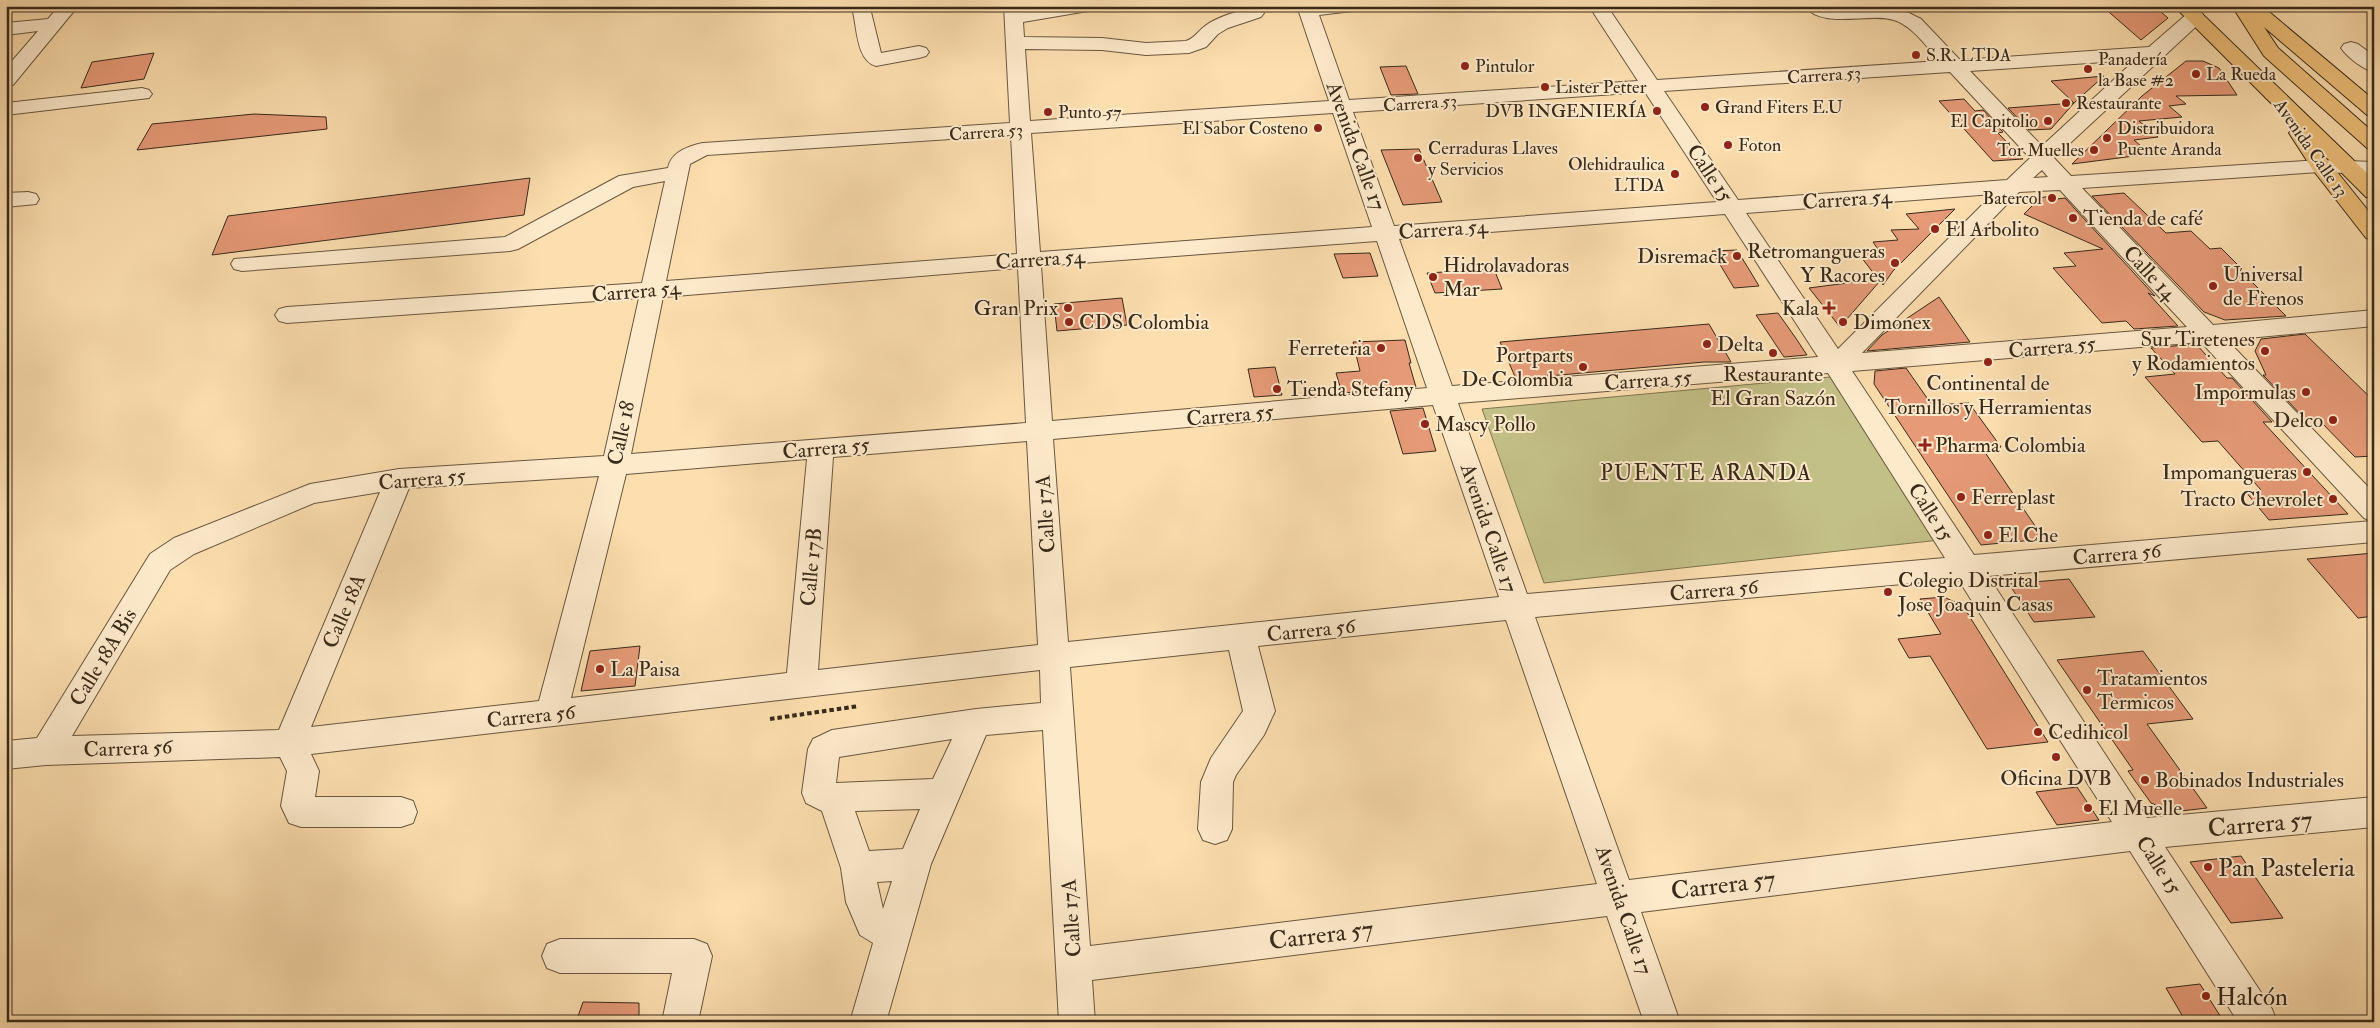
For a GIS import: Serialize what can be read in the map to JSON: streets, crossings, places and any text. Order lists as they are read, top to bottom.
{
  "streets": {
    "main road": ["Avenida Calle 13"],
    "street": [
      "Carrera 53",
      "Avenida Calle 17",
      "Calle 15",
      "Carrera 54",
      "Calle 14",
      "Carrera 55",
      "Calle 18",
      "Calle 17A",
      "Carrera 56",
      "Calle 17B",
      "Calle 18A",
      "Calle 18A Bis",
      "Carrera 57"
    ]
  },
  "crossings": [
    ["Carrera 53", "Avenida Calle 17"],
    ["Carrera 53", "Calle 15"],
    ["Carrera 53", "Calle 14"],
    ["Carrera 53", "Calle 18"],
    ["Carrera 53", "Calle 17A"],
    ["Avenida Calle 17", "Carrera 54"],
    ["Avenida Calle 17", "Carrera 55"],
    ["Avenida Calle 17", "Carrera 56"],
    ["Avenida Calle 17", "Carrera 57"],
    ["Avenida Calle 13", "Carrera 54"],
    ["Calle 15", "Carrera 54"],
    ["Calle 15", "Carrera 55"],
    ["Calle 15", "Carrera 56"],
    ["Calle 15", "Carrera 57"],
    ["Carrera 54", "Calle 14"],
    ["Carrera 54", "Calle 18"],
    ["Carrera 54", "Calle 17A"],
    ["Calle 14", "Carrera 55"],
    ["Carrera 55", "Calle 18"],
    ["Carrera 55", "Calle 17A"],
    ["Carrera 55", "Calle 17B"],
    ["Carrera 55", "Calle 18A"],
    ["Carrera 55", "Calle 18A Bis"],
    ["Calle 18", "Carrera 56"],
    ["Calle 17A", "Carrera 56"],
    ["Calle 17A", "Carrera 57"],
    ["Carrera 56", "Calle 17B"],
    ["Carrera 56", "Calle 18A"],
    ["Carrera 56", "Calle 18A Bis"]
  ],
  "districts": ["PUENTE ARANDA"],
  "places": {
    "other": [
      "S.R. LTDA",
      "Pintulor",
      "Panadería la Base #2",
      "La Rueda",
      "Lister Petter",
      "Restaurante",
      "Grand Fiters E.U",
      "DVB INGENIERÍA",
      "Punto 57",
      "El Capitolio",
      "El Sabor Costeno",
      "Distribuidora Puente Aranda",
      "Foton",
      "Tor Muelles",
      "Cerraduras Llaves y Servicios",
      "Olehidraulica LTDA",
      "Batercol",
      "Tienda de café",
      "El Arbolito",
      "Disremack",
      "Retromangueras Y Racores",
      "Hidrolavadoras Mar",
      "Universal de Frenos",
      "Gran Prix",
      "CDS Colombia",
      "Dimonex",
      "Delta",
      "Ferreteria",
      "Sur Tiretenes y Rodamientos",
      "Restaurante El Gran Sazón",
      "Continental de Tornillos y Herramientas",
      "Portparts De Colombia",
      "Tienda Stefany",
      "Impormulas",
      "Delco",
      "Mascy Pollo",
      "Impomangueras",
      "Ferreplast",
      "Tracto Chevrolet",
      "El Che",
      "Colegio Distrital Jose Joaquin Casas",
      "La Paisa",
      "Tratamientos Termicos",
      "Cedihicol",
      "Oficina DVB",
      "Bobinados Industriales",
      "El Muelle",
      "Pan Pasteleria",
      "Halcón"
    ],
    "health": ["Kala", "Pharma Colombia"]
  }
}
